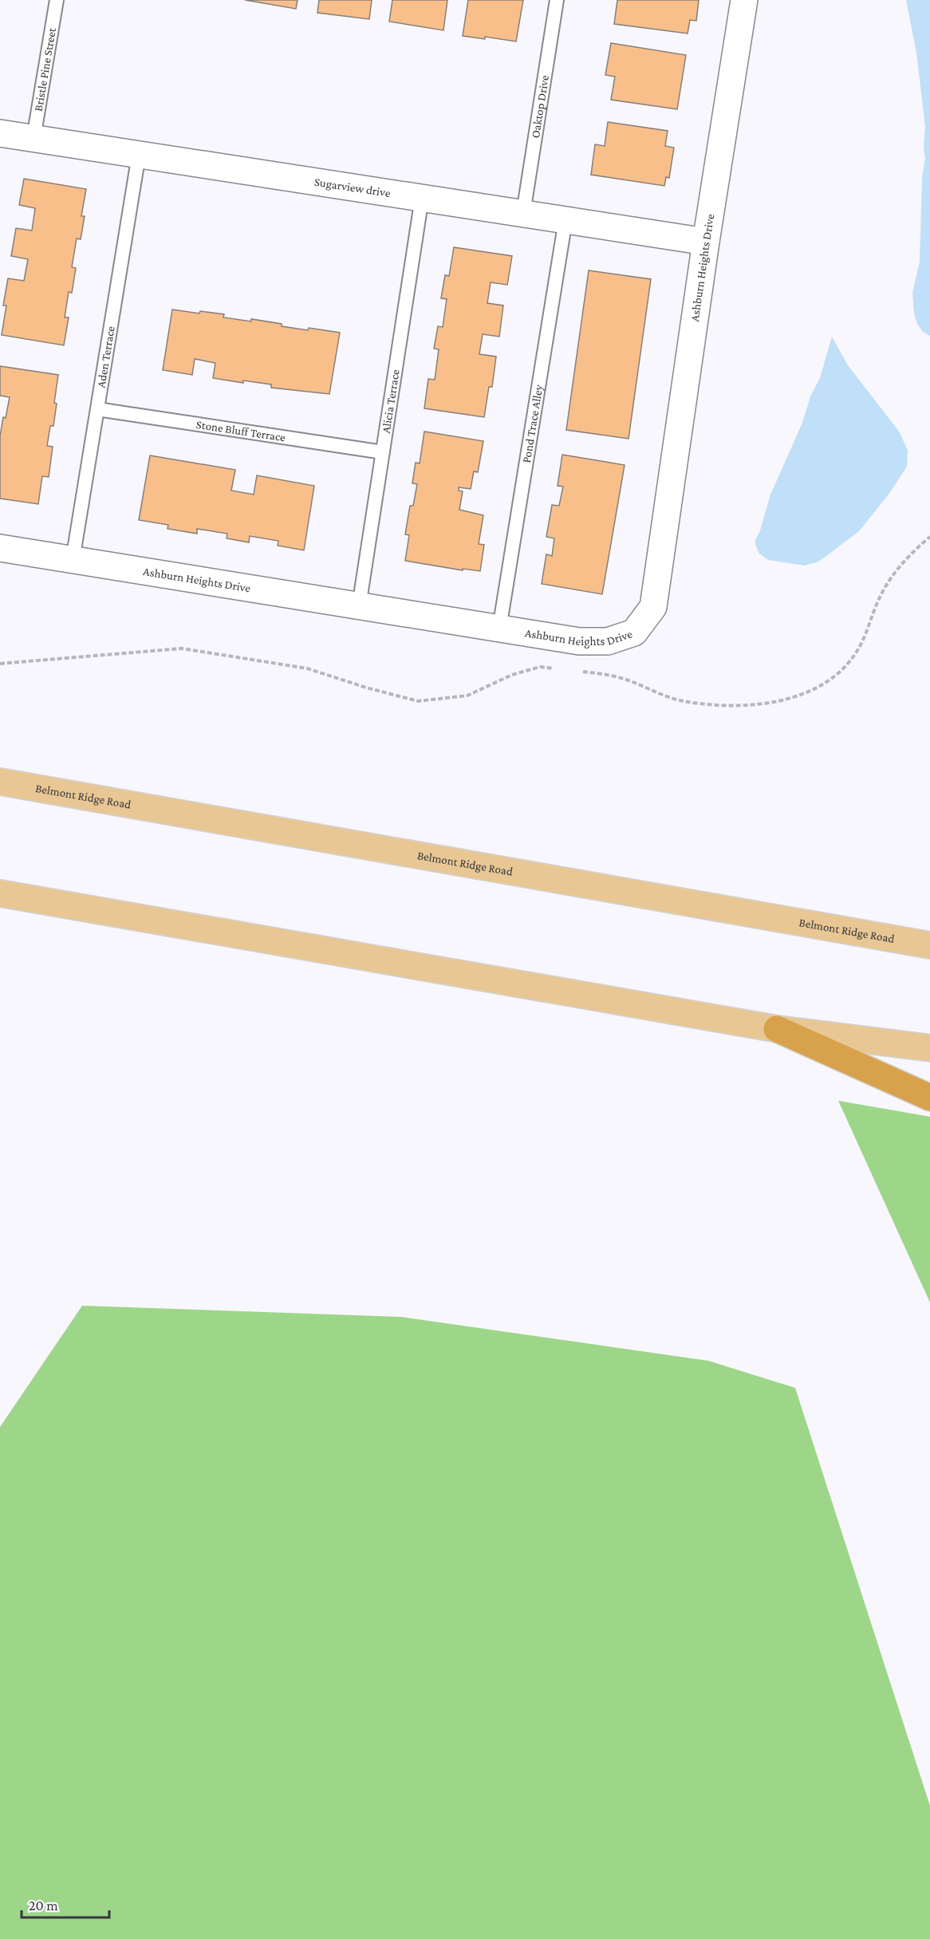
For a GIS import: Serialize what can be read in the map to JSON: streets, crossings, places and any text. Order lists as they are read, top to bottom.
{
  "streets": {
    "main road": ["Belmont Ridge Road"],
    "street": ["Sugarview drive", "Ashburn Heights Drive"],
    "lane": [
      "Bristle Pine Street",
      "Oaktop Drive",
      "Aden Terrace",
      "Alicia Terrace",
      "Pond Trace Alley",
      "Stone Bluff Terrace"
    ]
  },
  "crossings": [
    ["Bristle Pine Street", "Sugarview drive"],
    ["Oaktop Drive", "Sugarview drive"],
    ["Sugarview drive", "Ashburn Heights Drive"],
    ["Sugarview drive", "Aden Terrace"],
    ["Sugarview drive", "Alicia Terrace"],
    ["Sugarview drive", "Pond Trace Alley"],
    ["Ashburn Heights Drive", "Aden Terrace"],
    ["Ashburn Heights Drive", "Alicia Terrace"],
    ["Ashburn Heights Drive", "Pond Trace Alley"],
    ["Aden Terrace", "Stone Bluff Terrace"],
    ["Alicia Terrace", "Stone Bluff Terrace"]
  ],
  "scale_bar": "20 m"
}
